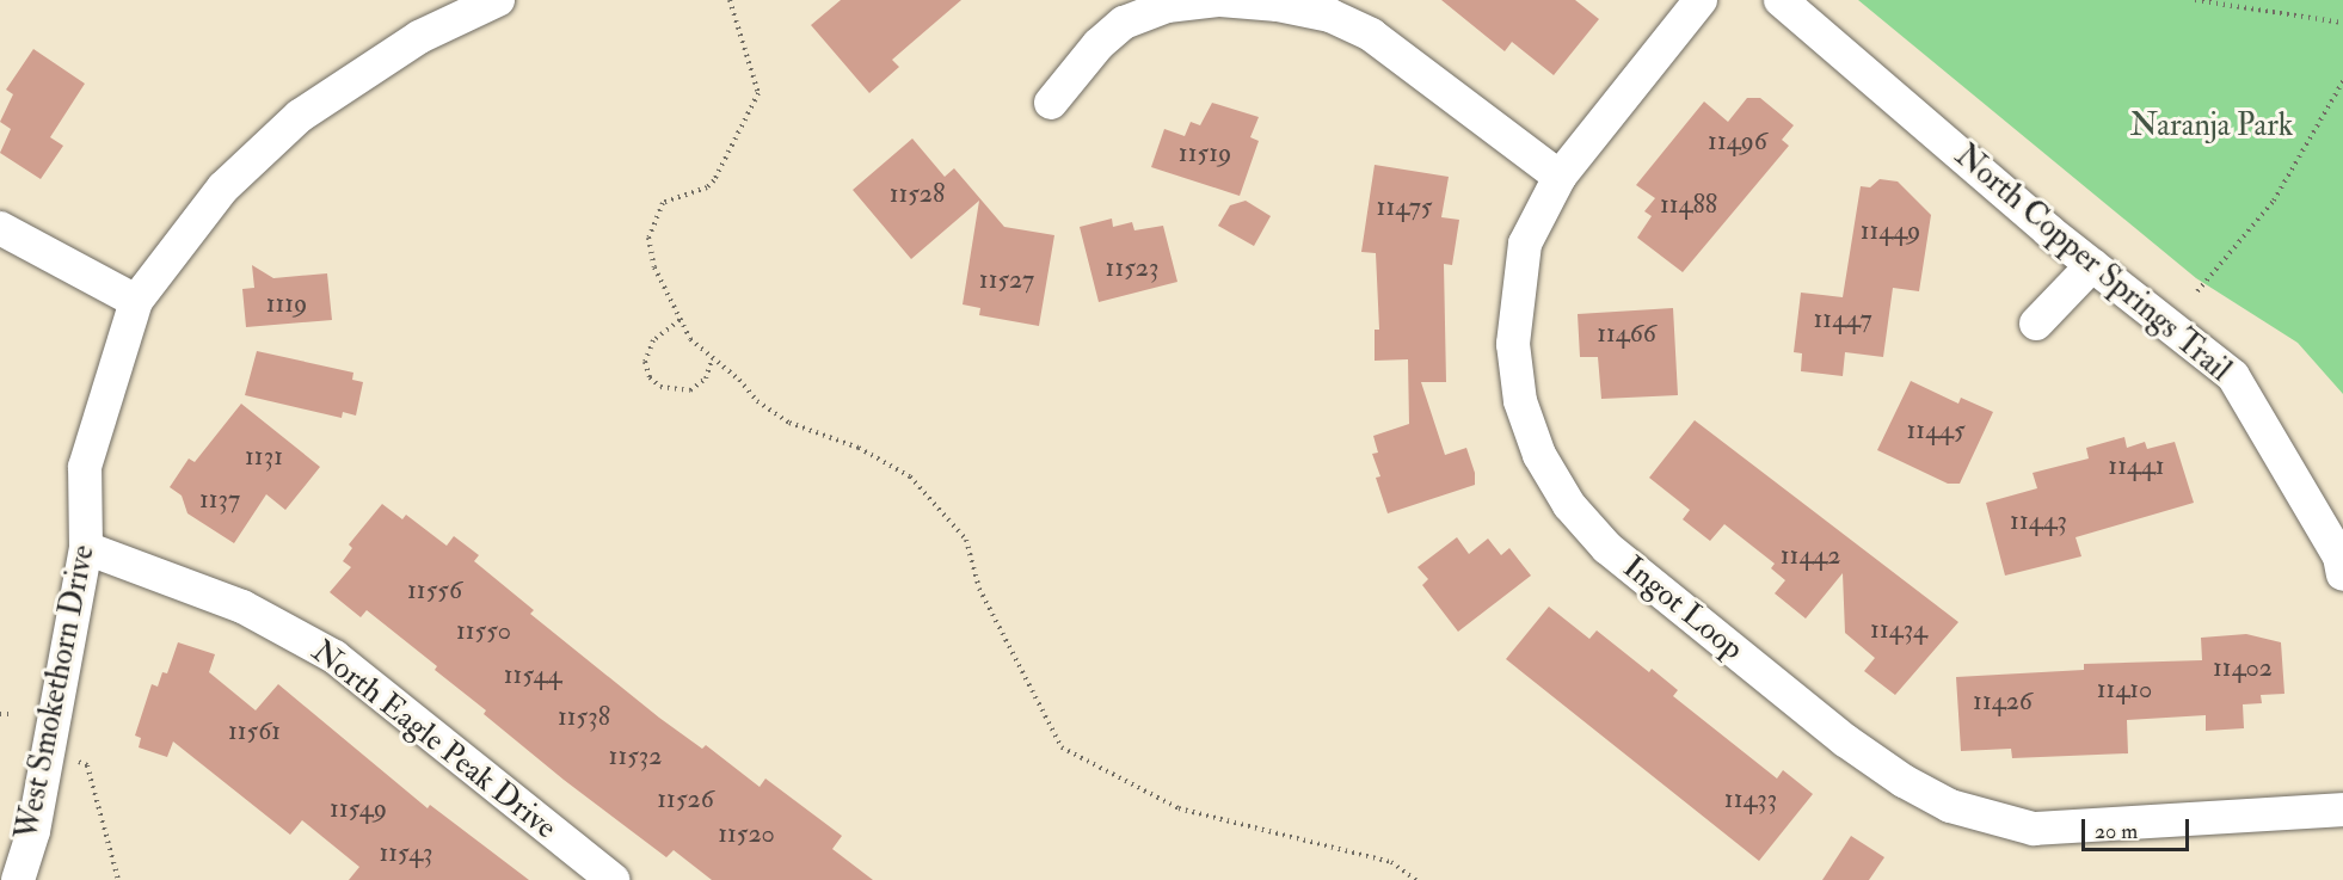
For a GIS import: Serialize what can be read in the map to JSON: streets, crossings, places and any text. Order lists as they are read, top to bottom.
{
  "streets": {
    "street": [
      "North Copper Springs Trail",
      "Ingot Loop",
      "West Smokethorn Drive",
      "North Eagle Peak Drive"
    ]
  },
  "crossings": [
    ["West Smokethorn Drive", "North Eagle Peak Drive"]
  ],
  "parks": ["Naranja Park"],
  "house_numbers": [
    "11496",
    "11519",
    "11528",
    "11488",
    "11475",
    "11449",
    "11523",
    "11527",
    "1119",
    "11447",
    "11466",
    "11445",
    "1131",
    "11441",
    "1137",
    "11443",
    "11442",
    "11556",
    "11434",
    "11550",
    "11402",
    "11544",
    "11410",
    "11426",
    "11538",
    "11561",
    "11532",
    "11526",
    "11433",
    "11549",
    "11520",
    "11543"
  ],
  "scale_bar": "20 m"
}
